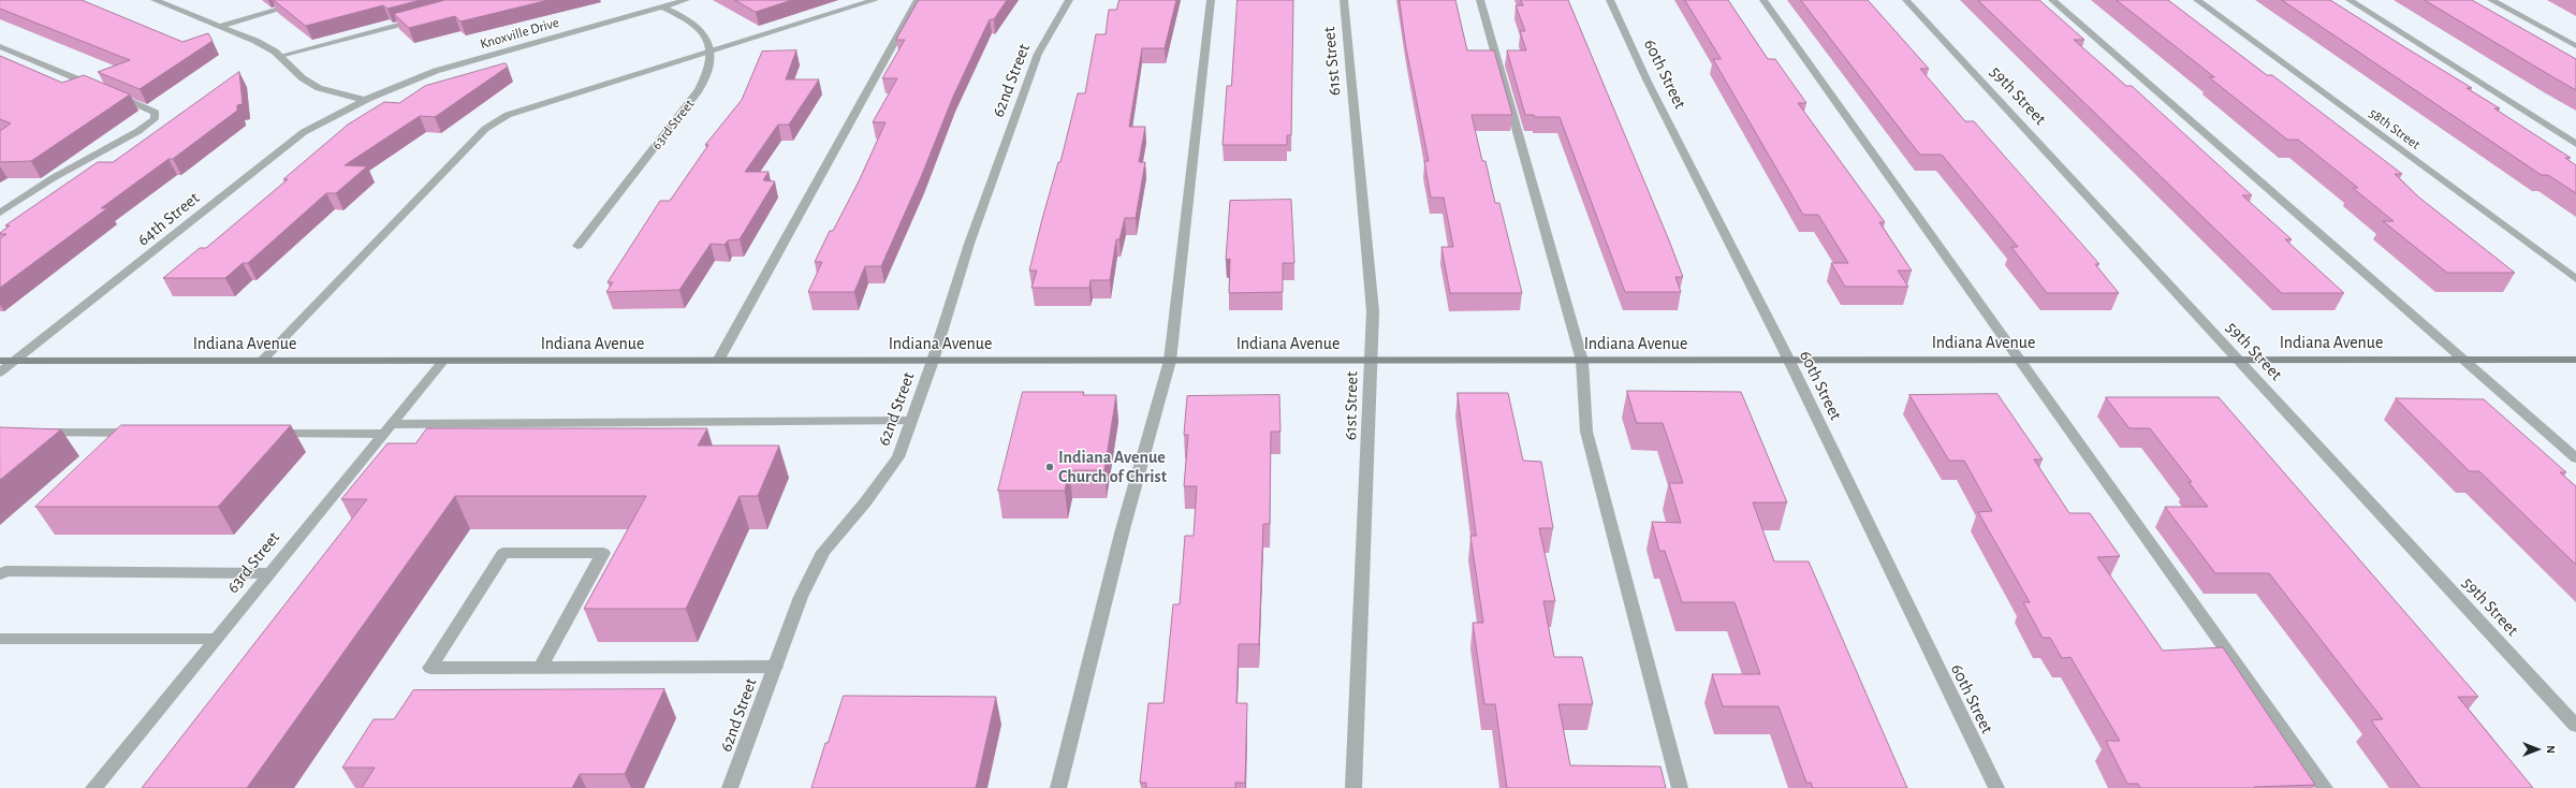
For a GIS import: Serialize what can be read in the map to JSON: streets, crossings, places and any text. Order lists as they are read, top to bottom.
{
  "streets": {
    "main road": ["Indiana Avenue"],
    "street": [
      "Knoxville Drive",
      "61st Street",
      "60th Street",
      "62nd Street",
      "59th Street",
      "63rd Street",
      "58th Street",
      "64th Street"
    ]
  },
  "crossings": [
    ["Knoxville Drive", "63rd Street"],
    ["Knoxville Drive", "64th Street"],
    ["61st Street", "Indiana Avenue"],
    ["60th Street", "Indiana Avenue"],
    ["62nd Street", "Indiana Avenue"],
    ["59th Street", "Indiana Avenue"],
    ["63rd Street", "Indiana Avenue"],
    ["64th Street", "Indiana Avenue"]
  ],
  "places": ["Indiana Avenue Church of Christ"],
  "north": "right"
}
